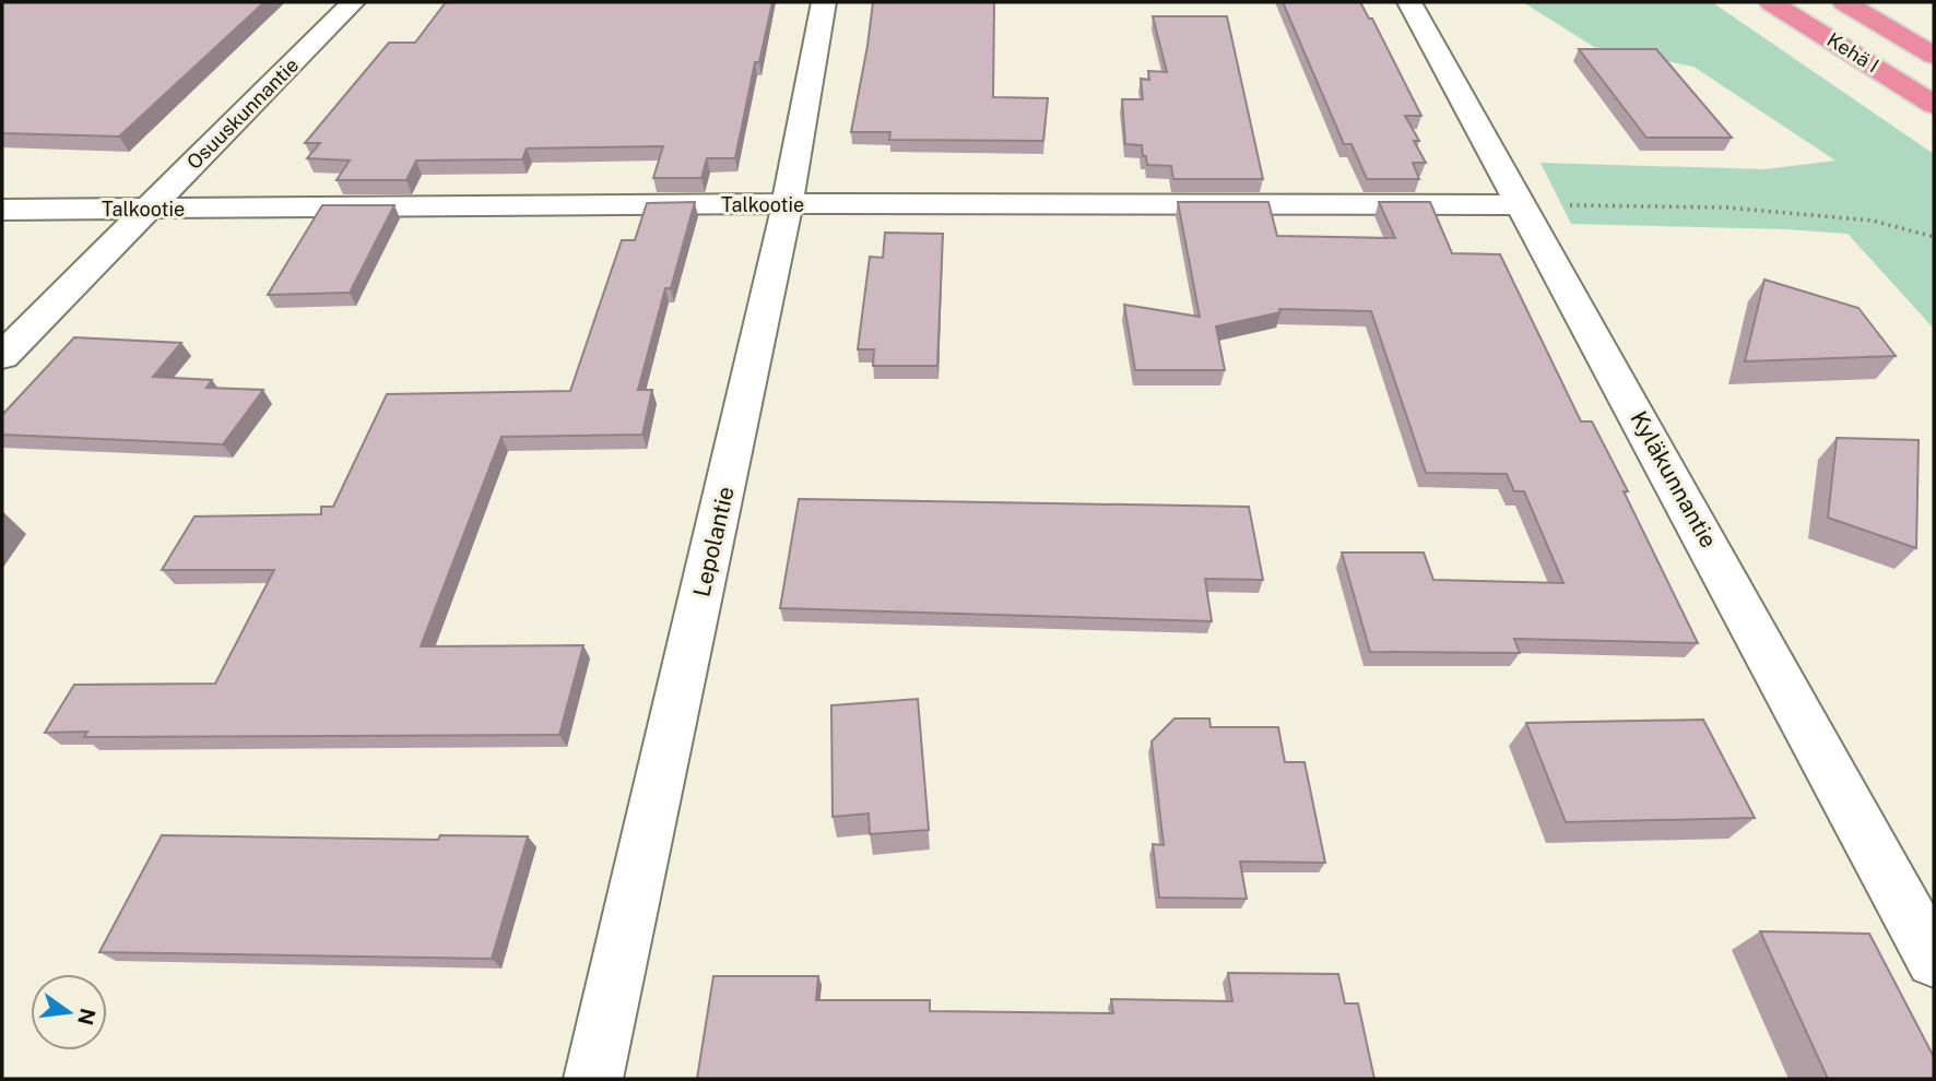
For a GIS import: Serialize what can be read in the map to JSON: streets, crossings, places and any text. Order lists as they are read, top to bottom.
{
  "streets": {
    "highway": ["Kehä I"],
    "street": [
      "Osuuskunnantie",
      "Talkootie",
      "Kyläkunnantie",
      "Lepolantie"
    ]
  },
  "crossings": [
    ["Osuuskunnantie", "Talkootie"],
    ["Talkootie", "Kyläkunnantie"],
    ["Talkootie", "Lepolantie"]
  ],
  "north": "right"
}
